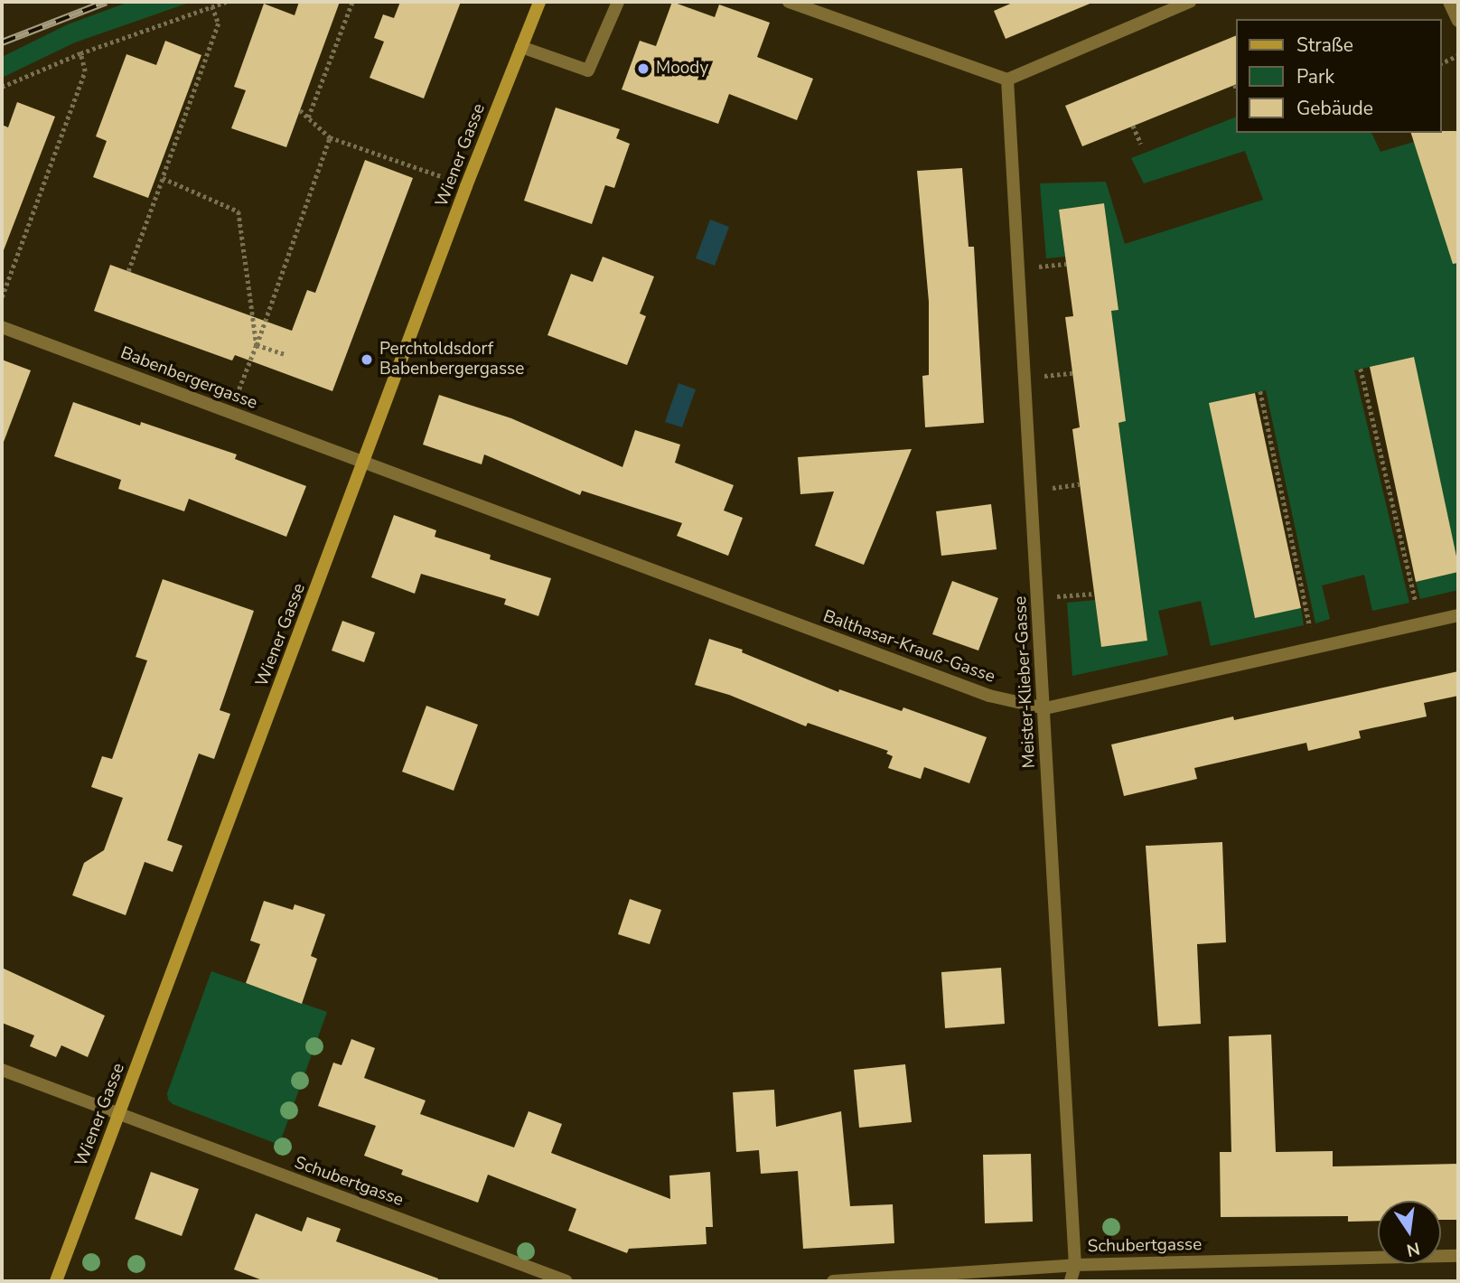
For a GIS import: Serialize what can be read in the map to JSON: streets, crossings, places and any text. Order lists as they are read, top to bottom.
{
  "streets": {
    "main road": ["Wiener Gasse"],
    "street": [
      "Babenbergergasse",
      "Balthasar-Krauß-Gasse",
      "Meister-Klieber-Gasse",
      "Schubertgasse"
    ]
  },
  "crossings": [
    ["Wiener Gasse", "Babenbergergasse"],
    ["Wiener Gasse", "Balthasar-Krauß-Gasse"],
    ["Wiener Gasse", "Schubertgasse"],
    ["Babenbergergasse", "Balthasar-Krauß-Gasse"],
    ["Balthasar-Krauß-Gasse", "Meister-Klieber-Gasse"],
    ["Meister-Klieber-Gasse", "Schubertgasse"]
  ],
  "places": ["Moody", "Perchtoldsdorf Babenbergergasse"],
  "legend": ["Straße", "Park", "Gebäude"],
  "north": "bottom"
}
